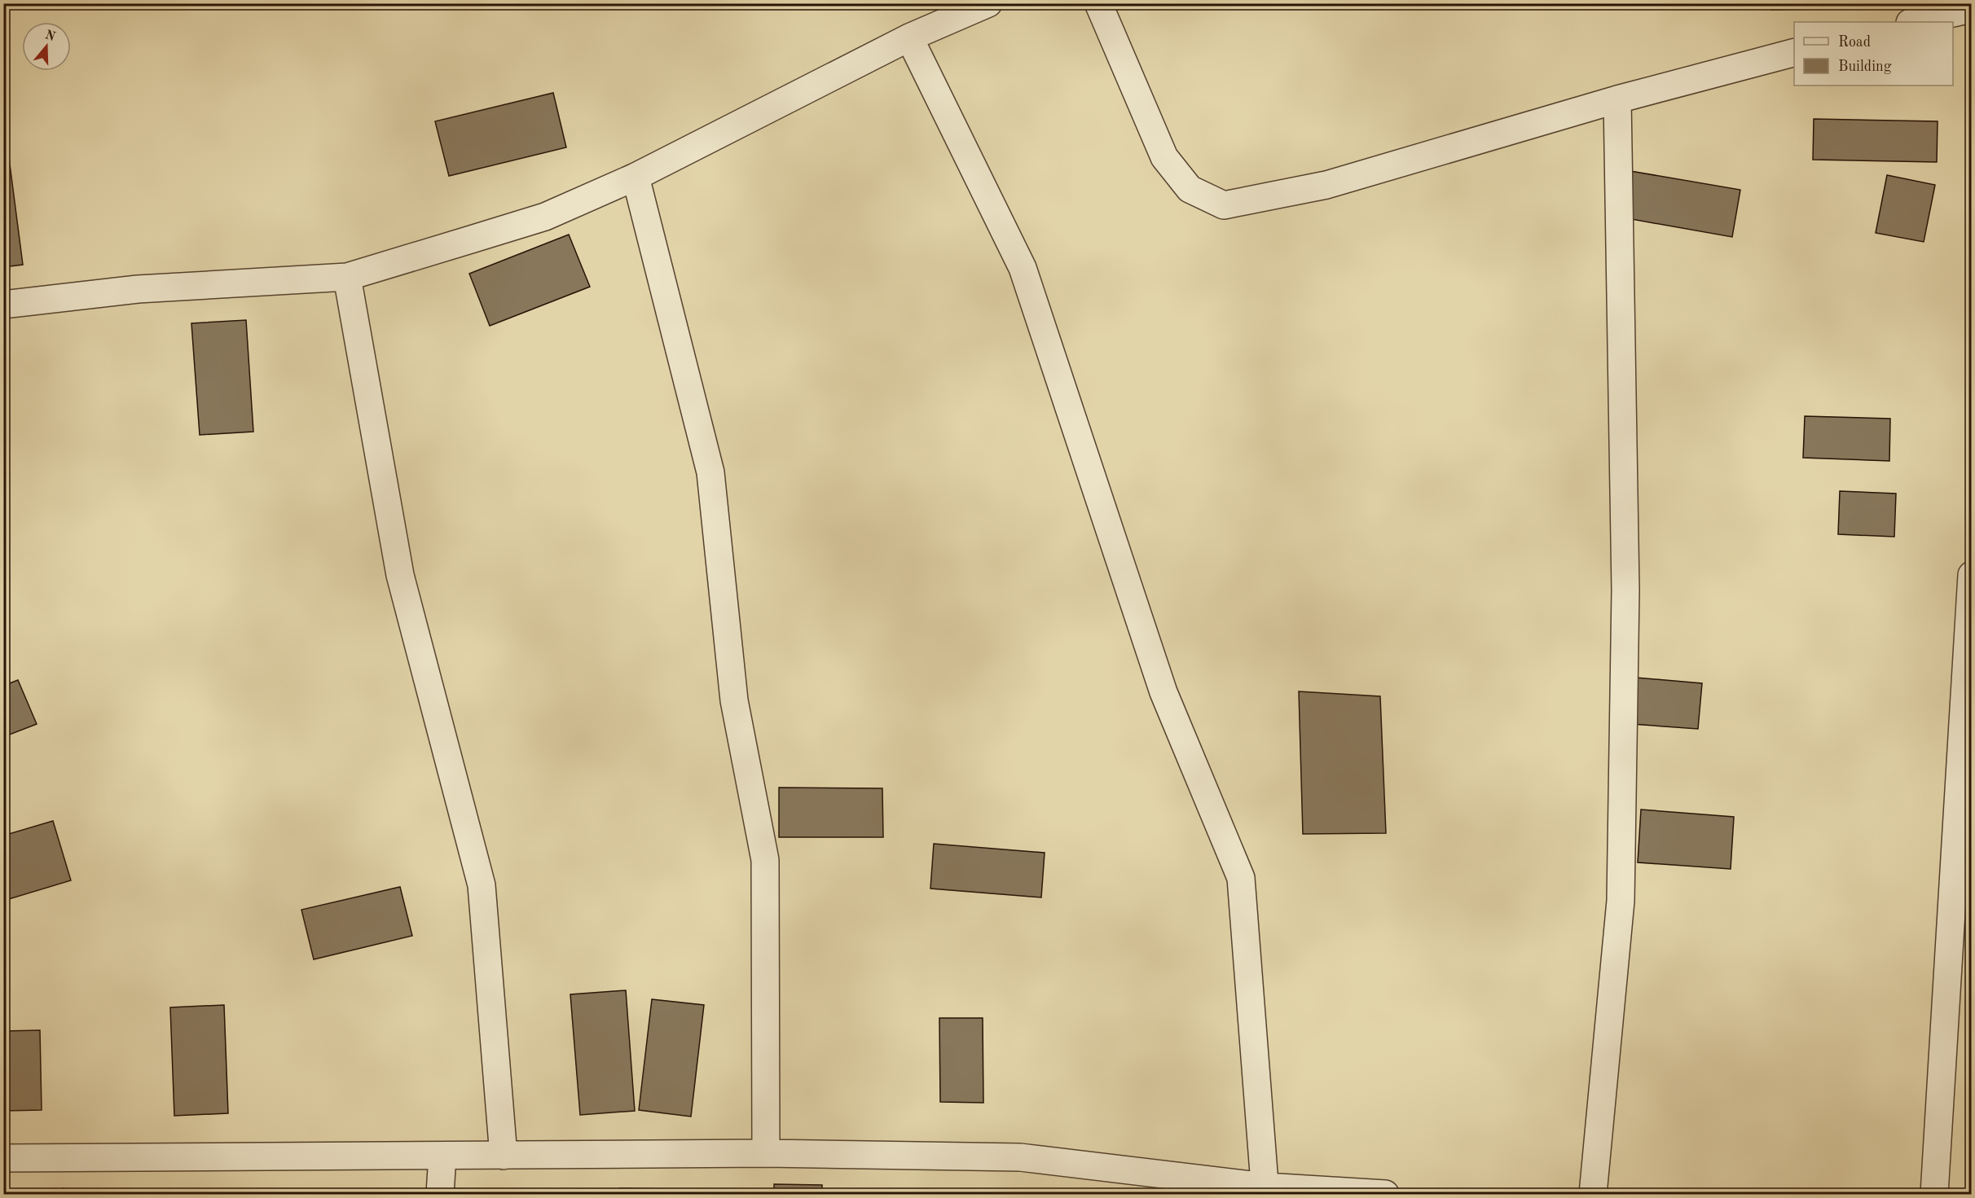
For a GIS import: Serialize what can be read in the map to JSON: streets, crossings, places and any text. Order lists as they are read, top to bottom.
{
  "legend": ["Road", "Building"],
  "north": "top"
}
